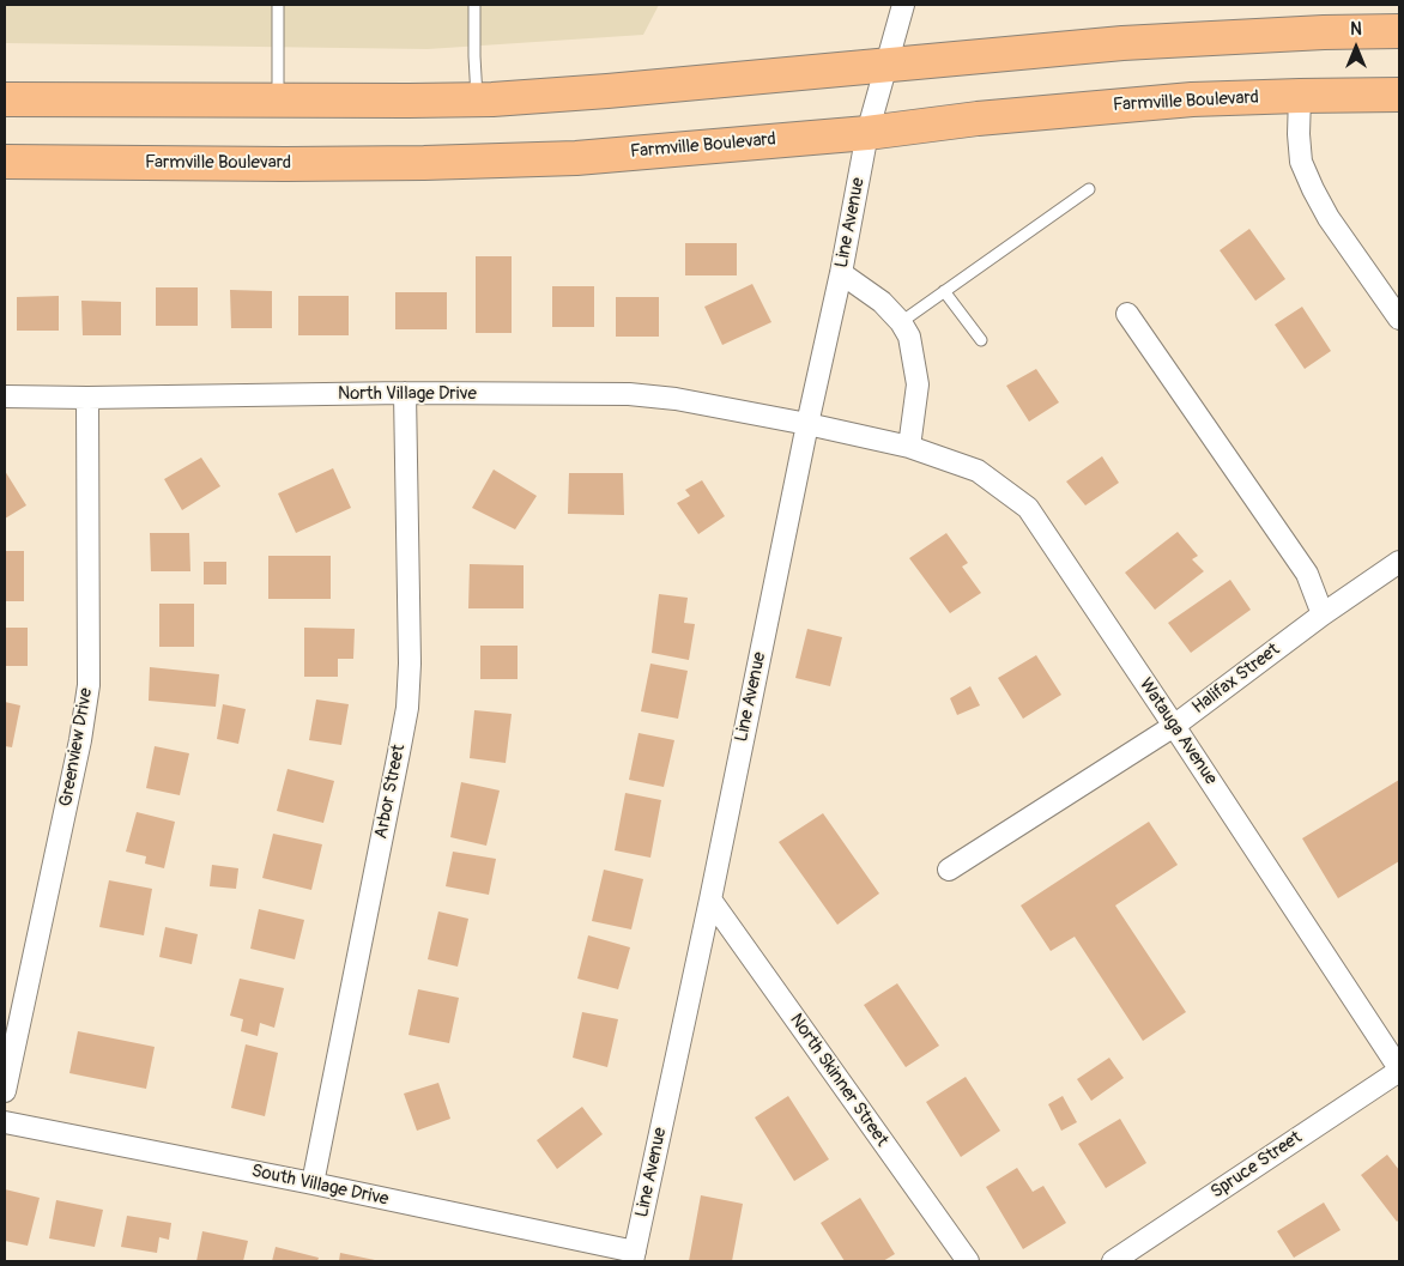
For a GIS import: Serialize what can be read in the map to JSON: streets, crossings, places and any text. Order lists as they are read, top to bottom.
{
  "streets": {
    "main road": ["Farmville Boulevard"],
    "street": [
      "Line Avenue",
      "North Village Drive",
      "Halifax Street",
      "Watauga Avenue",
      "Greenview Drive",
      "Arbor Street",
      "North Skinner Street",
      "Spruce Street",
      "South Village Drive"
    ]
  },
  "crossings": [
    ["Farmville Boulevard", "Line Avenue"],
    ["Line Avenue", "North Village Drive"],
    ["Line Avenue", "Watauga Avenue"],
    ["Line Avenue", "North Skinner Street"],
    ["Line Avenue", "South Village Drive"],
    ["North Village Drive", "Watauga Avenue"],
    ["North Village Drive", "Greenview Drive"],
    ["North Village Drive", "Arbor Street"],
    ["Halifax Street", "Watauga Avenue"],
    ["Watauga Avenue", "Spruce Street"],
    ["Arbor Street", "South Village Drive"]
  ],
  "north": "top"
}
